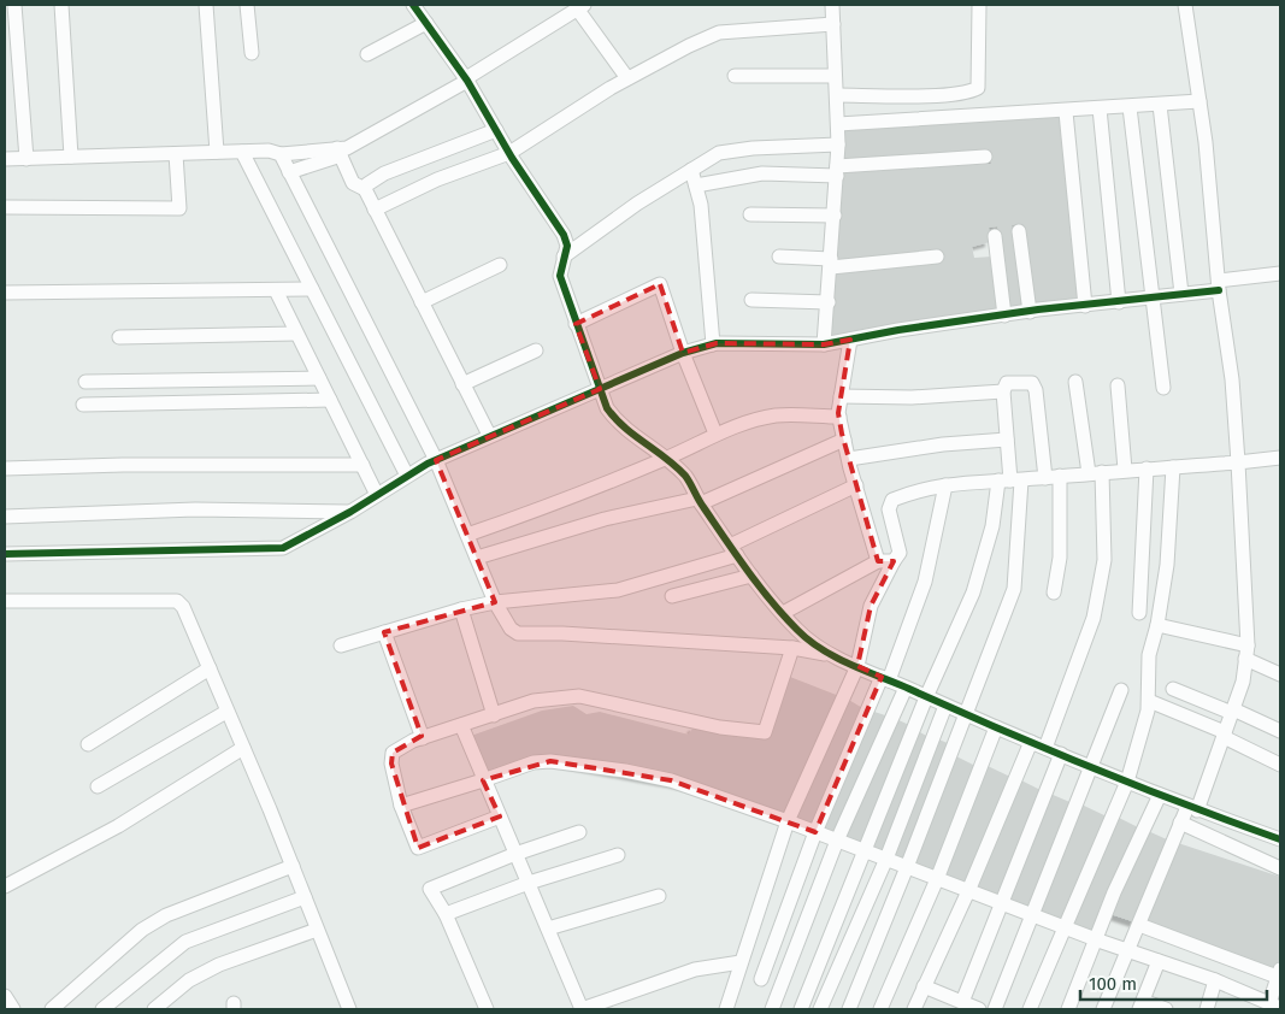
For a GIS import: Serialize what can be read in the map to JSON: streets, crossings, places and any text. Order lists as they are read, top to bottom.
{
  "scale_bar": "100 m"
}
